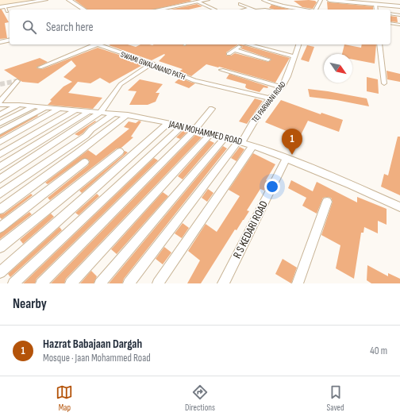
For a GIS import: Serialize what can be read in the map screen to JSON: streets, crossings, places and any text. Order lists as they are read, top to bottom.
{
  "streets": {
    "street": [
      "SWAMI GWALANAND PATH",
      "TEJ PARWANI ROAD",
      "JAAN MOHAMMED ROAD",
      "R S KEDARI ROAD"
    ]
  },
  "crossings": [
    ["SWAMI GWALANAND PATH", "TEJ PARWANI ROAD"],
    ["TEJ PARWANI ROAD", "JAAN MOHAMMED ROAD"],
    ["JAAN MOHAMMED ROAD", "R S KEDARI ROAD"]
  ],
  "north": "bottom right",
  "page": {
    "search": "Search here",
    "pins": "1",
    "heading": "Nearby",
    "list": [
      {
        "mark": "1",
        "name": "Hazrat Babajaan Dargah",
        "note": "Mosque · Jaan Mohammed Road",
        "value": "40 m"
      }
    ],
    "nav": ["Map", "Directions", "Saved"]
  }
}
